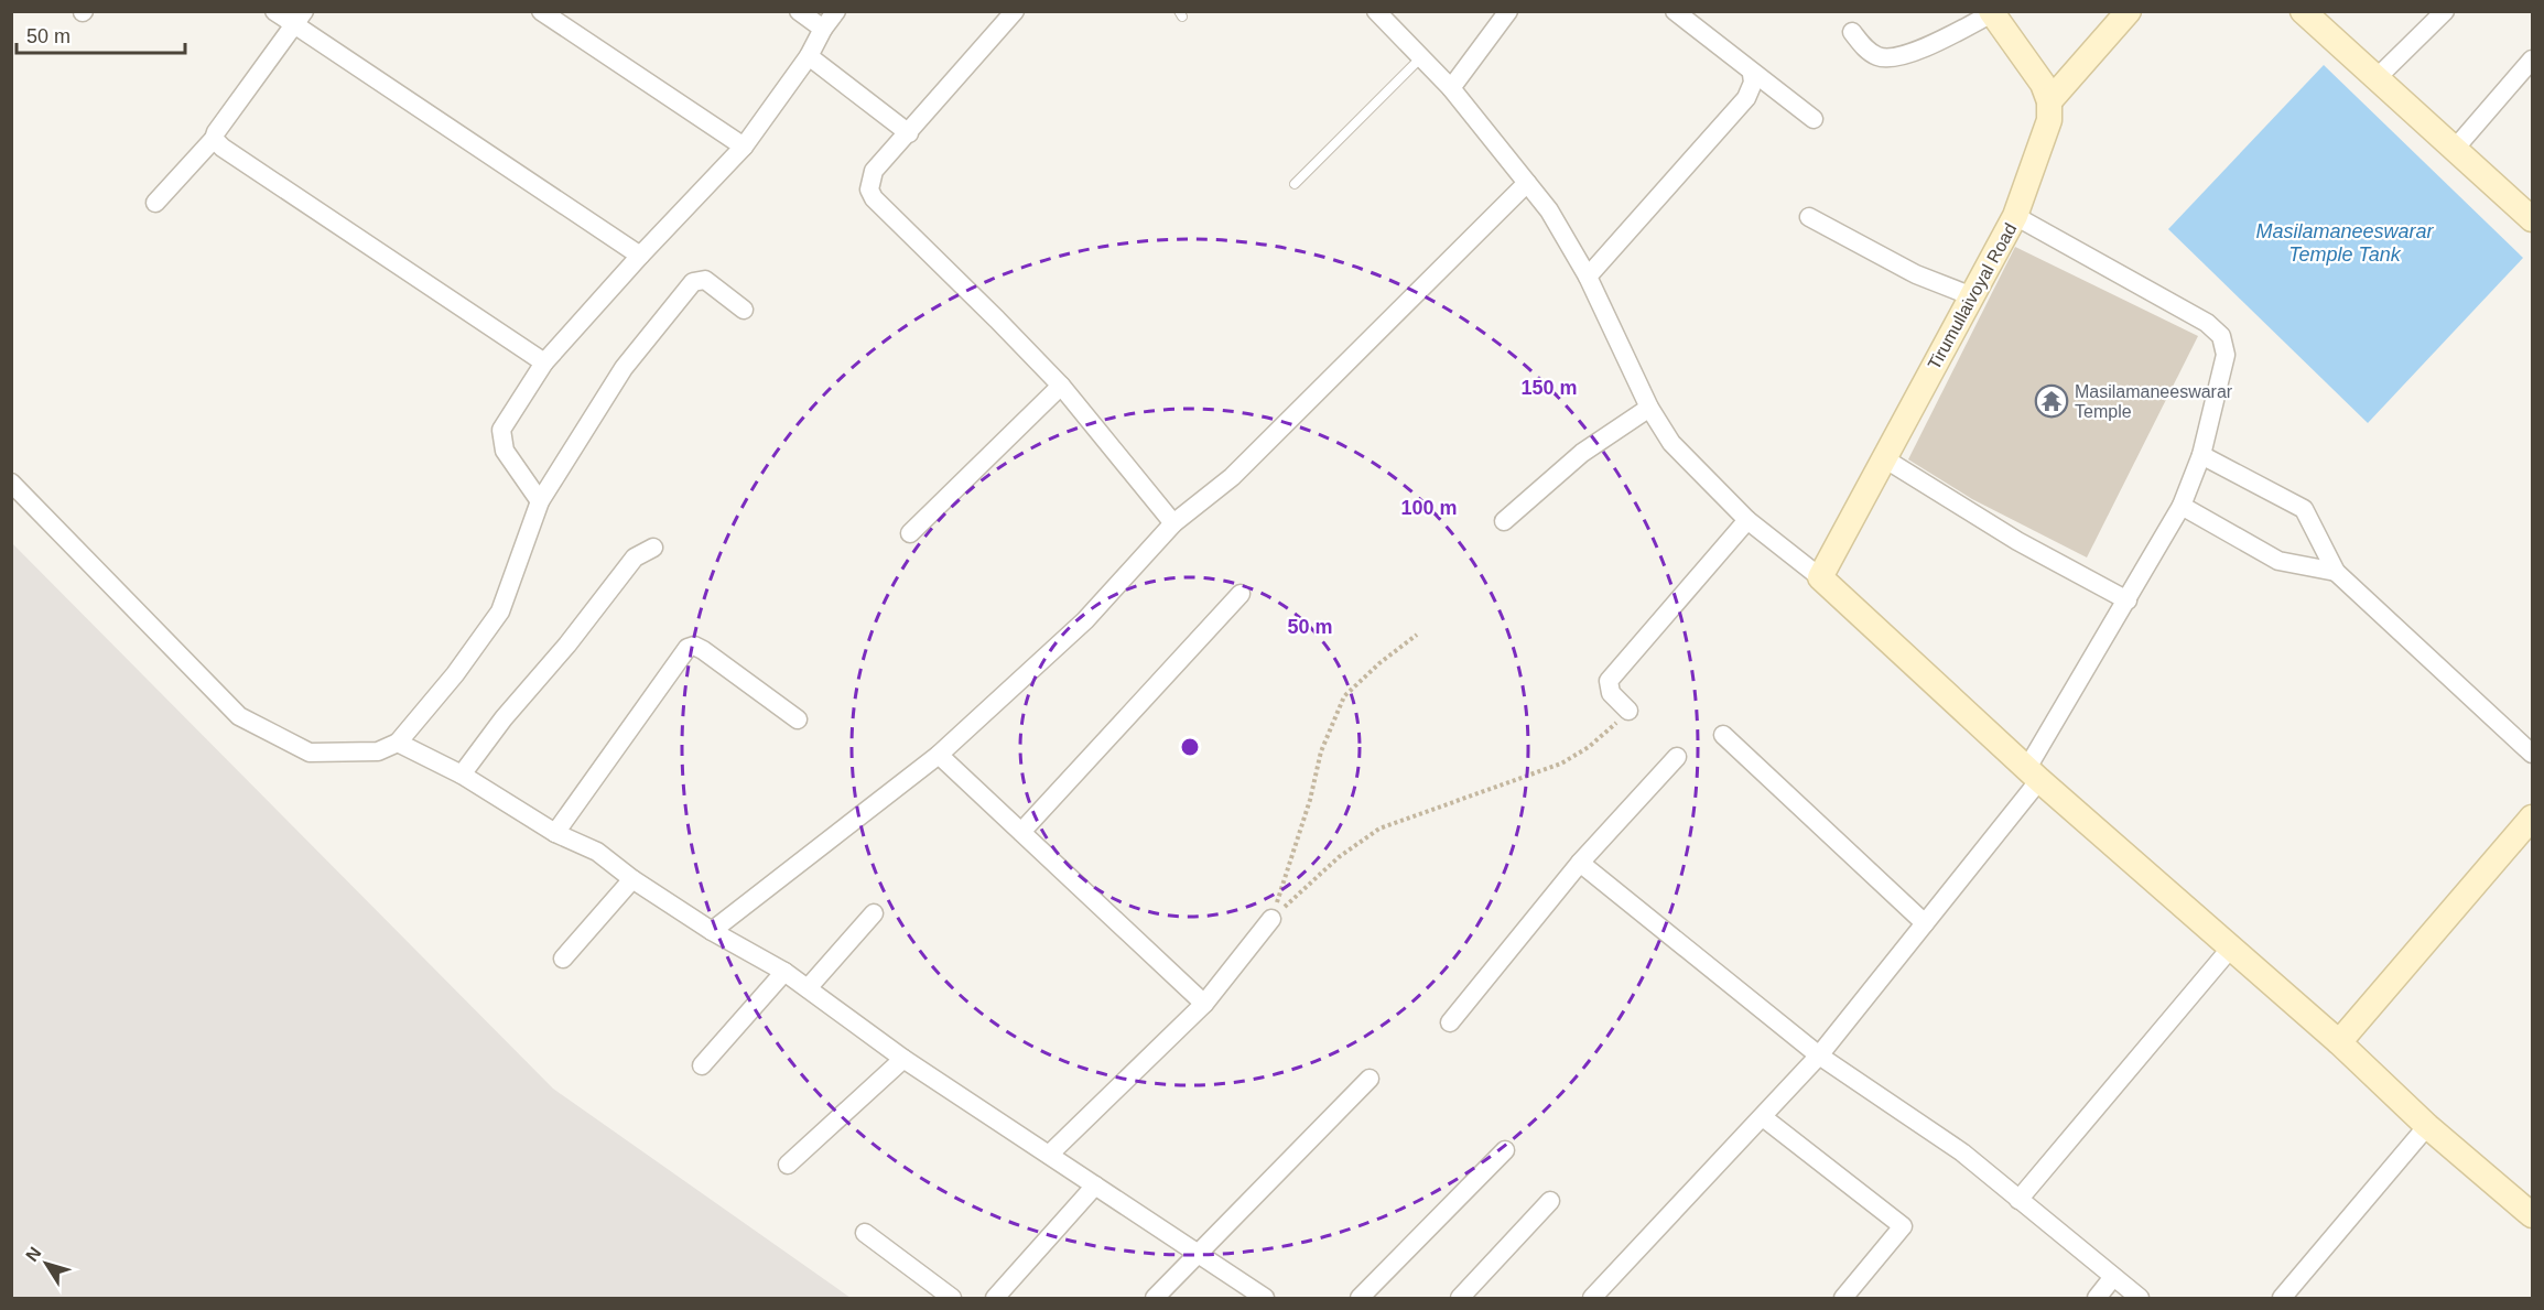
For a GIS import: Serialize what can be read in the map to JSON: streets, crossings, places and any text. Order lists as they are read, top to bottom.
{
  "streets": {
    "street": ["Tirumullaivoyal Road"]
  },
  "water": ["Masilamaneeswarar Temple Tank"],
  "places": {
    "temple": ["Masilamaneeswarar Temple"]
  },
  "scale_bar": "50 m",
  "north": "top left",
  "rings": ["150 m", "100 m", "50 m"]
}
